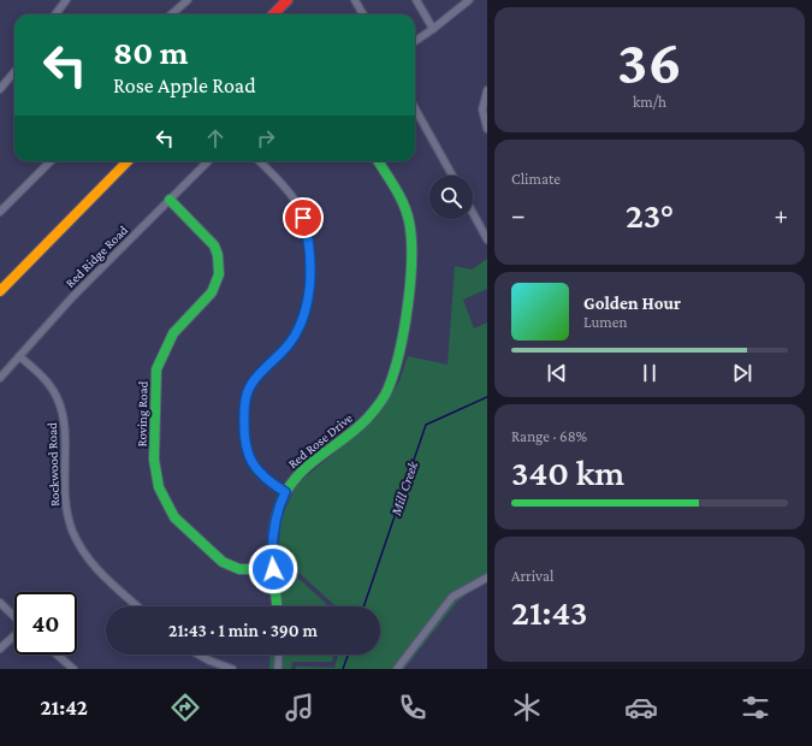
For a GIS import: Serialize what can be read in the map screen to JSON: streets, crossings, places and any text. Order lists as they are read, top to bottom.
{
  "streets": {
    "street": [
      "Red Ridge Road",
      "Roving Road",
      "Red Rose Drive",
      "Rockwood Road"
    ]
  },
  "crossings": [
    ["Red Ridge Road", "Roving Road"],
    ["Red Ridge Road", "Rockwood Road"],
    ["Roving Road", "Red Rose Drive"]
  ],
  "water": ["Mill Creek"],
  "page": {
    "tile": [
      ["36", "km/h"],
      "Climate",
      ["Range · 68%", "340 km"],
      ["Arrival", "21:43"]
    ],
    "turn": ["80 m", "Rose Apple Road"],
    "heat": ["−", "23°", "+"],
    "song": ["Golden Hour", "Lumen"],
    "limit": "40",
    "trip": "21:43 · 1 min · 390 m",
    "tabs": "21:42"
  }
}
